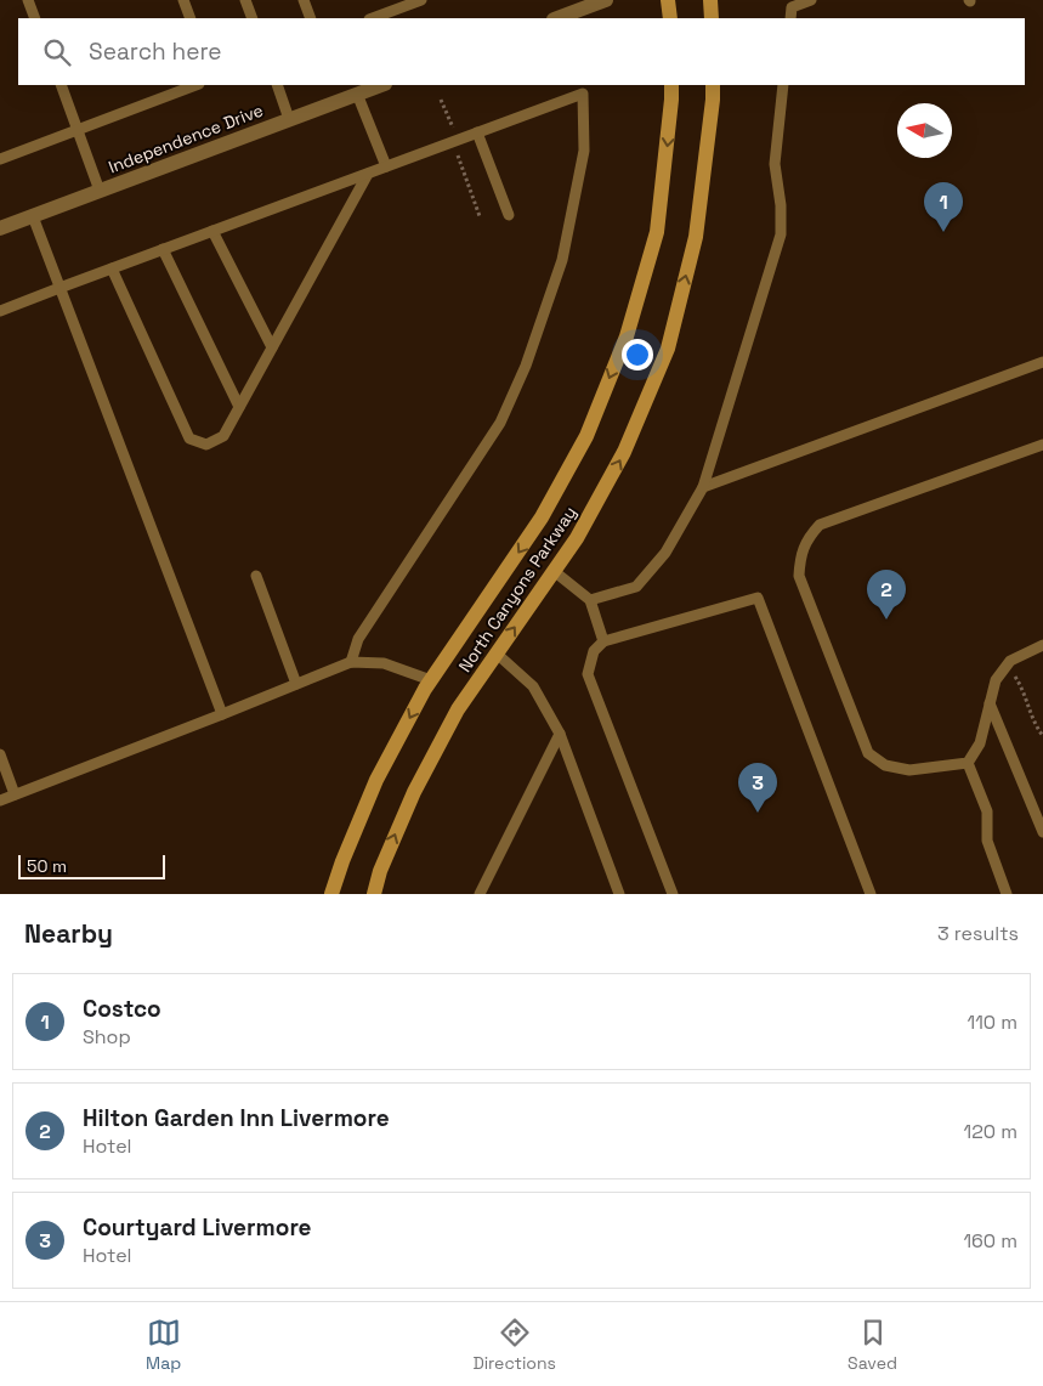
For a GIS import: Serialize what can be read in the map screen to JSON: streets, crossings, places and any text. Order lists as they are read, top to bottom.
{
  "streets": {
    "main road": ["North Canyons Parkway"],
    "street": ["Independence Drive"]
  },
  "scale_bar": "50 m",
  "north": "left",
  "page": {
    "search": "Search here",
    "pins": ["1", "2", "3"],
    "scale": "50 m",
    "heading": ["Nearby", "3 results"],
    "list": [
      {
        "mark": "1",
        "name": "Costco",
        "note": "Shop",
        "value": "110 m"
      },
      {
        "mark": "2",
        "name": "Hilton Garden Inn Livermore",
        "note": "Hotel",
        "value": "120 m"
      },
      {
        "mark": "3",
        "name": "Courtyard Livermore",
        "note": "Hotel",
        "value": "160 m"
      }
    ],
    "nav": ["Map", "Directions", "Saved"]
  }
}
